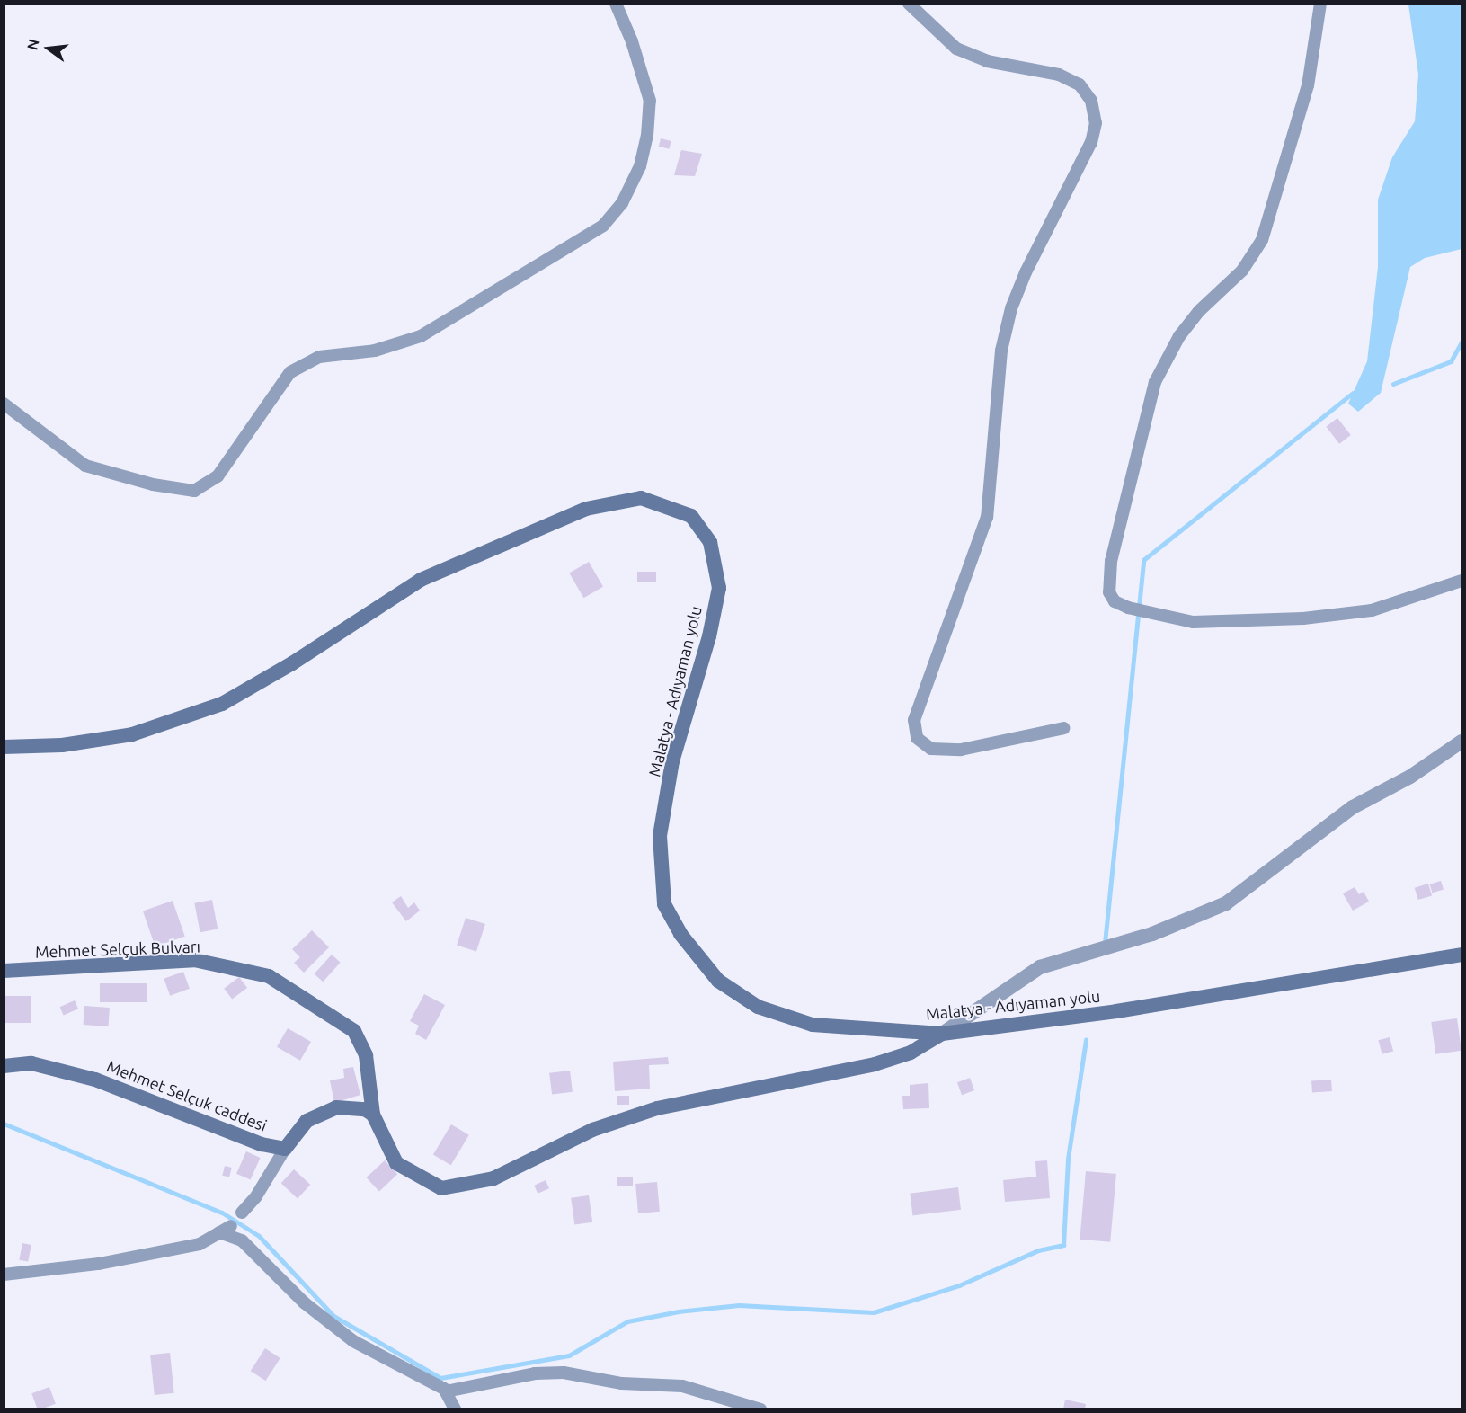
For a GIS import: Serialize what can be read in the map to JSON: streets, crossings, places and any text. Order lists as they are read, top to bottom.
{
  "streets": {
    "main road": ["Malatya - Adıyaman yolu", "Mehmet Selçuk Bulvarı", "Mehmet Selçuk caddesi"]
  },
  "crossings": [
    ["Malatya - Adıyaman yolu", "Mehmet Selçuk Bulvarı"]
  ],
  "north": "left"
}
